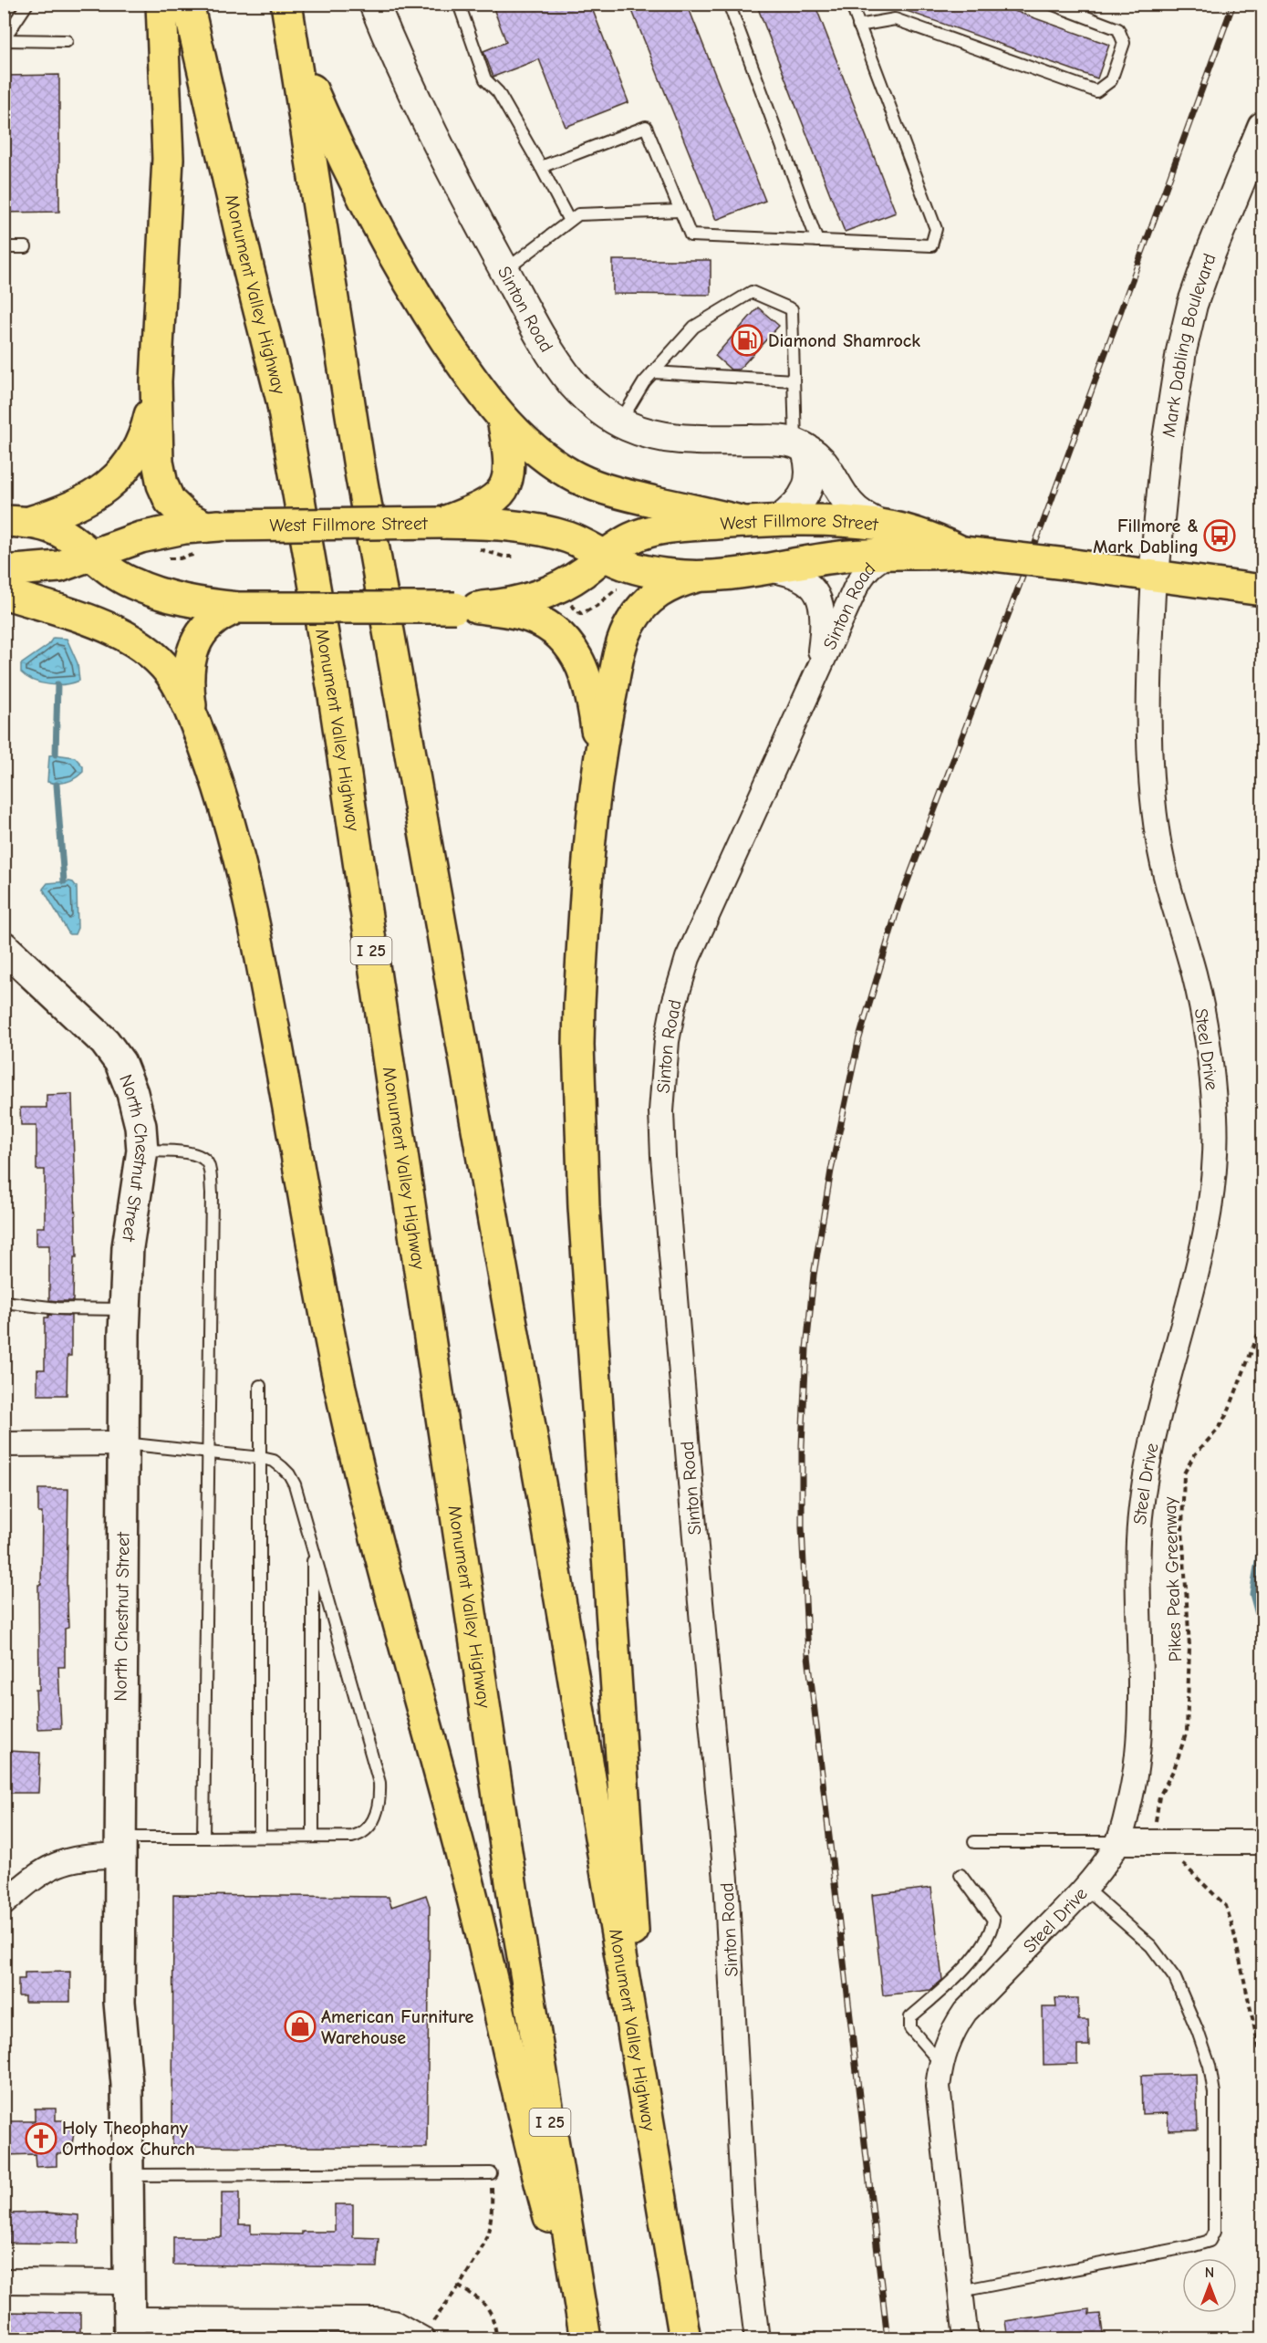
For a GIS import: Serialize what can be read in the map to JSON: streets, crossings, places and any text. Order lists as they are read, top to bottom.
{
  "streets": {
    "main road": [
      "Monument Valley Highway",
      "West Fillmore Street",
      "I 25",
      "North Chestnut Street"
    ],
    "street": ["Sinton Road", "Mark Dabling Boulevard", "Steel Drive"],
    "path": ["Pikes Peak Greenway"]
  },
  "crossings": [
    ["Sinton Road", "West Fillmore Street"],
    ["Mark Dabling Boulevard", "West Fillmore Street"],
    ["Mark Dabling Boulevard", "Steel Drive"],
    ["West Fillmore Street", "Steel Drive"]
  ],
  "places": {
    "fuel station": ["Diamond Shamrock"],
    "bus stop": ["Fillmore & Mark Dabling"],
    "shop": ["American Furniture Warehouse"],
    "church": ["Holy Theophany Orthodox Church"]
  },
  "north": "top"
}
